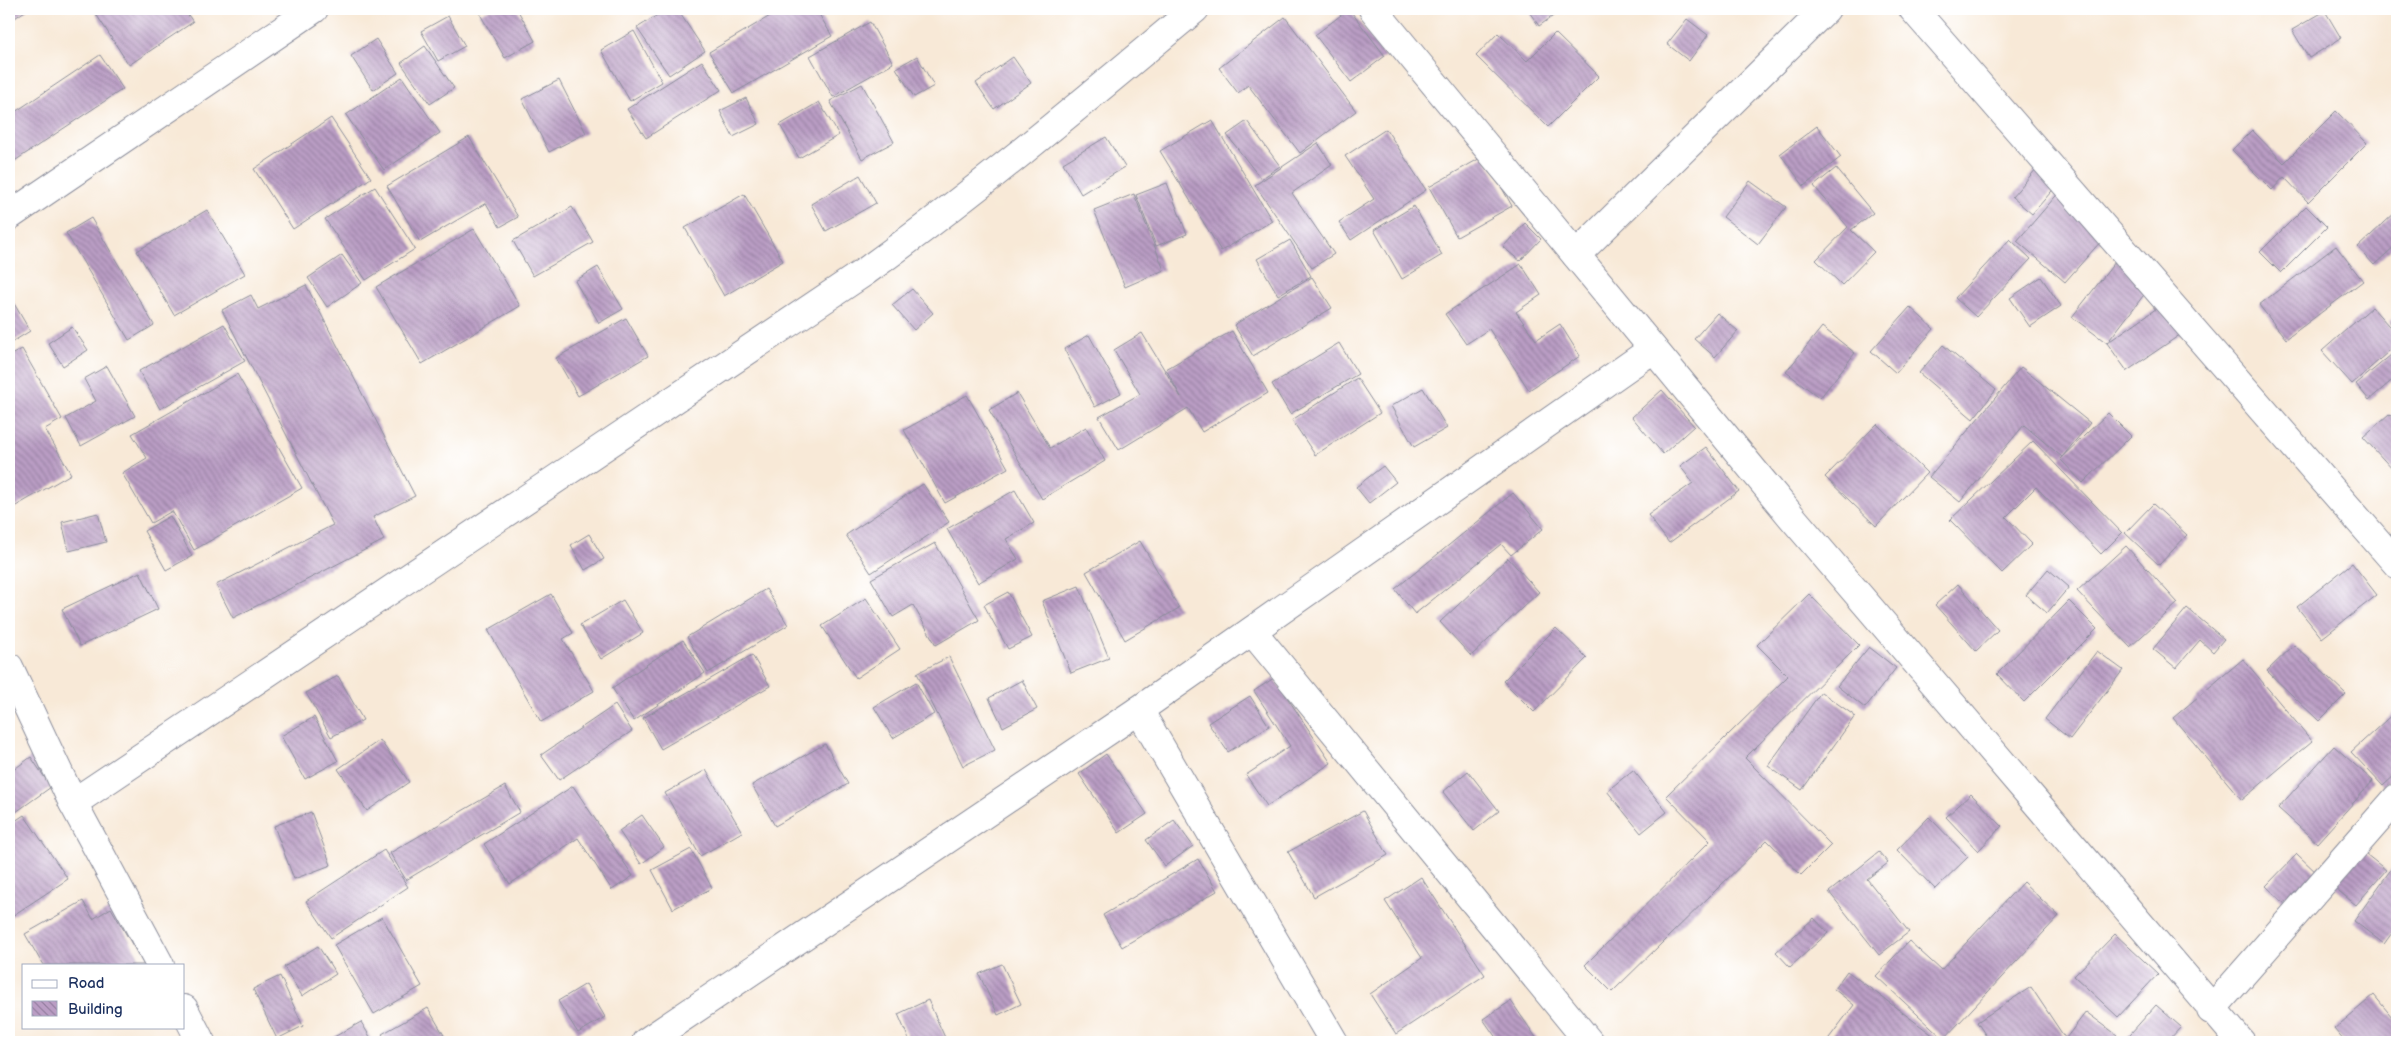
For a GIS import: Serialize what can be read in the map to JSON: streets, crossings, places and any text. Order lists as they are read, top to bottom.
{
  "legend": ["Road", "Building"]
}
